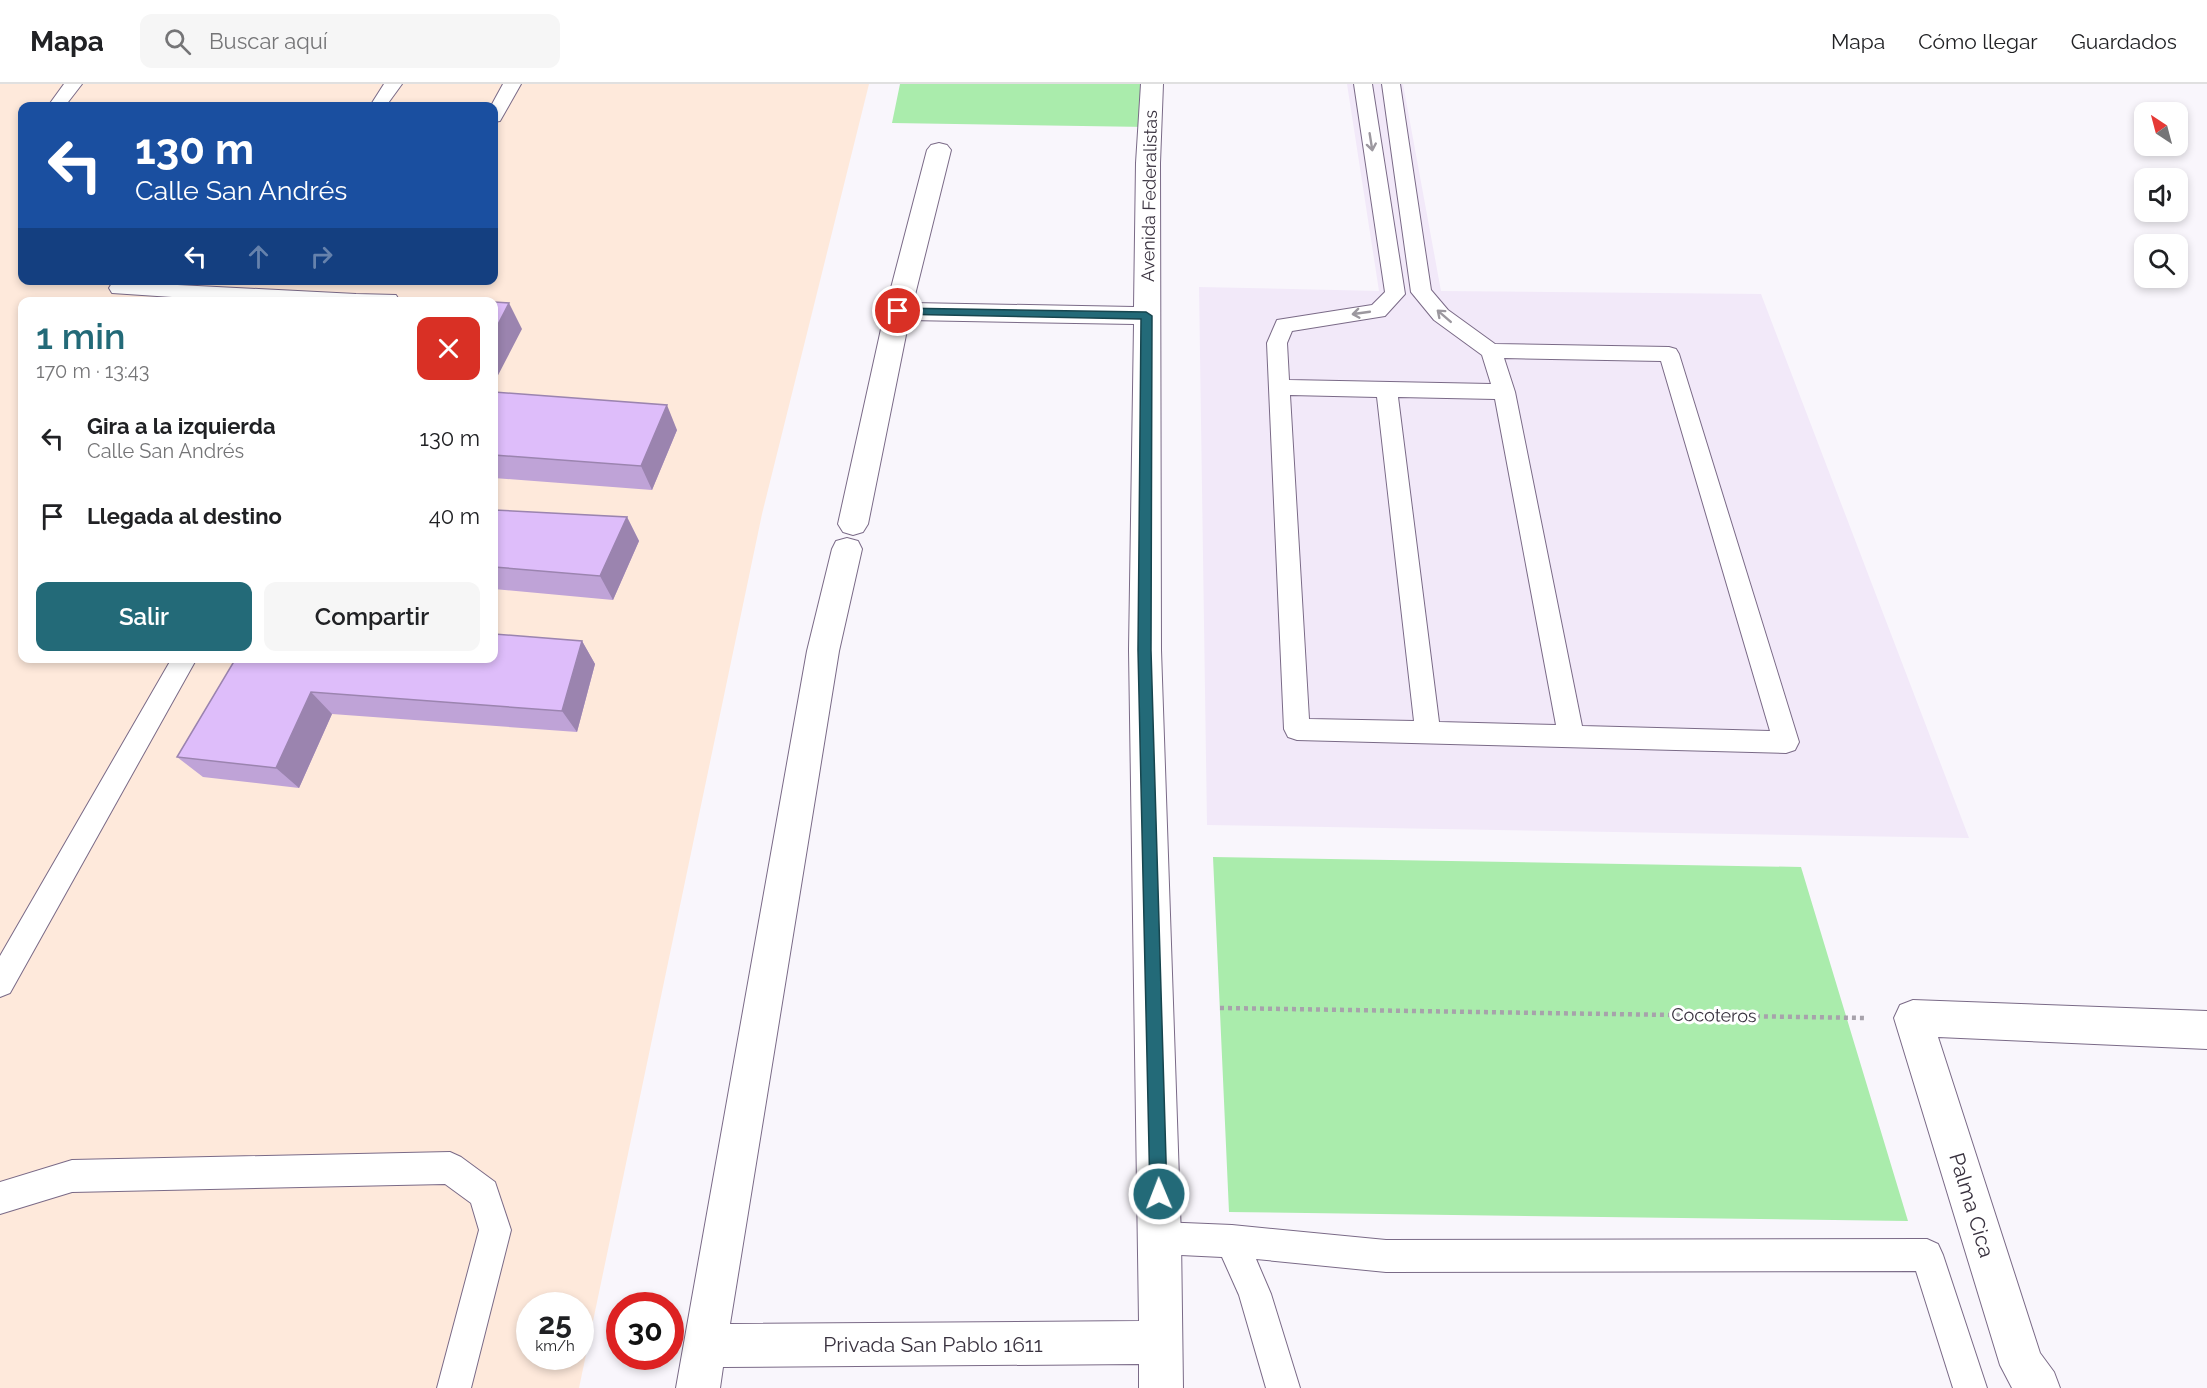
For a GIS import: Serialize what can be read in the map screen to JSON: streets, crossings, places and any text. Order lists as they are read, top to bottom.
{
  "streets": {
    "street": ["Avenida Federalistas", "Palma Cica", "Privada San Pablo 1611"],
    "path": ["Cocoteros"]
  },
  "crossings": [
    ["Avenida Federalistas", "Privada San Pablo 1611"],
    ["Cocoteros", "Palma Cica"]
  ],
  "north": "top left",
  "page": {
    "header": "Mapa",
    "search": "Buscar aquí",
    "nav": ["Mapa", "Cómo llegar", "Guardados"],
    "turn": ["130 m", "Calle San Andrés"],
    "heading": ["1 min", "170 m · 13:43"],
    "list": [
      {
        "name": "Gira a la izquierda",
        "note": "Calle San Andrés",
        "value": "130 m"
      },
      {
        "name": "Llegada al destino",
        "value": "40 m"
      }
    ],
    "buttons": ["Salir", "Compartir"],
    "speed": "25 km/h",
    "limit": "30"
  }
}
